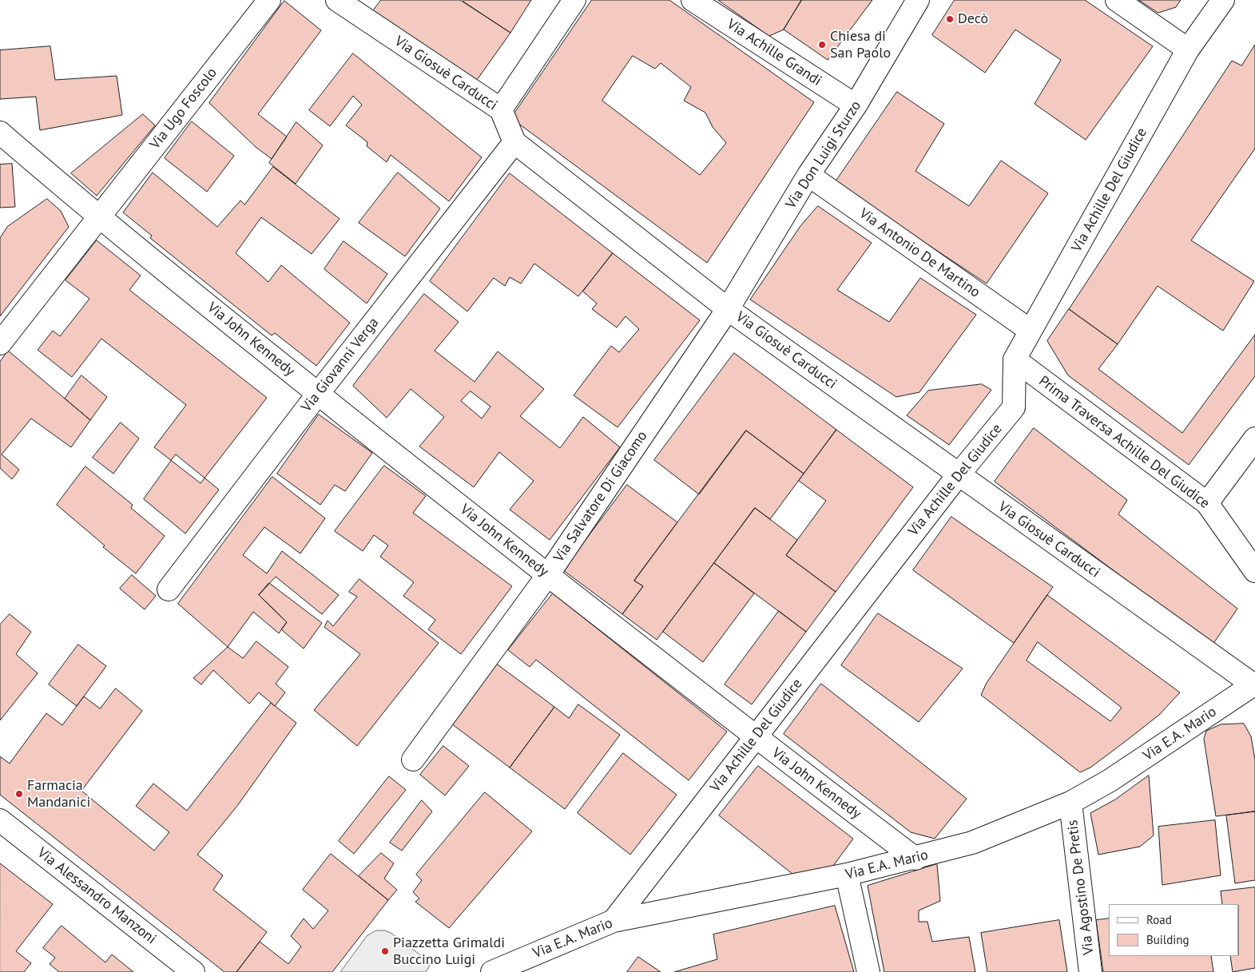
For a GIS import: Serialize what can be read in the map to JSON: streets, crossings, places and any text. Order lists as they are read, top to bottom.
{
  "streets": {
    "street": [
      "Via Achille Grandi",
      "Via Giosuè Carducci",
      "Via Ugo Foscolo",
      "Via Don Luigi Sturzo",
      "Via Achille Del Giudice",
      "Via Antonio De Martino",
      "Via John Kennedy",
      "Via Giovanni Verga",
      "Prima Traversa Achille Del Giudice",
      "Via Salvatore Di Giacomo",
      "Via E.A. Mario",
      "Via Agostino De Pretis",
      "Via Alessandro Manzoni"
    ]
  },
  "crossings": [
    ["Via Achille Grandi", "Via Don Luigi Sturzo"],
    ["Via Giosuè Carducci", "Via Don Luigi Sturzo"],
    ["Via Giosuè Carducci", "Via Achille Del Giudice"],
    ["Via Giosuè Carducci", "Via Giovanni Verga"],
    ["Via Giosuè Carducci", "Via Salvatore Di Giacomo"],
    ["Via Giosuè Carducci", "Via E.A. Mario"],
    ["Via Ugo Foscolo", "Via John Kennedy"],
    ["Via Don Luigi Sturzo", "Via Antonio De Martino"],
    ["Via Don Luigi Sturzo", "Via Salvatore Di Giacomo"],
    ["Via Achille Del Giudice", "Via Antonio De Martino"],
    ["Via Achille Del Giudice", "Via John Kennedy"],
    ["Via Achille Del Giudice", "Prima Traversa Achille Del Giudice"],
    ["Via Achille Del Giudice", "Via E.A. Mario"],
    ["Via John Kennedy", "Via Giovanni Verga"],
    ["Via John Kennedy", "Via Salvatore Di Giacomo"],
    ["Via John Kennedy", "Via E.A. Mario"],
    ["Via E.A. Mario", "Via Agostino De Pretis"]
  ],
  "places": [
    "Decò",
    "Chiesa di San Paolo",
    "Farmacia Mandanici",
    "Piazzetta Grimaldi Buccino Luigi"
  ],
  "legend": ["Road", "Building"]
}
